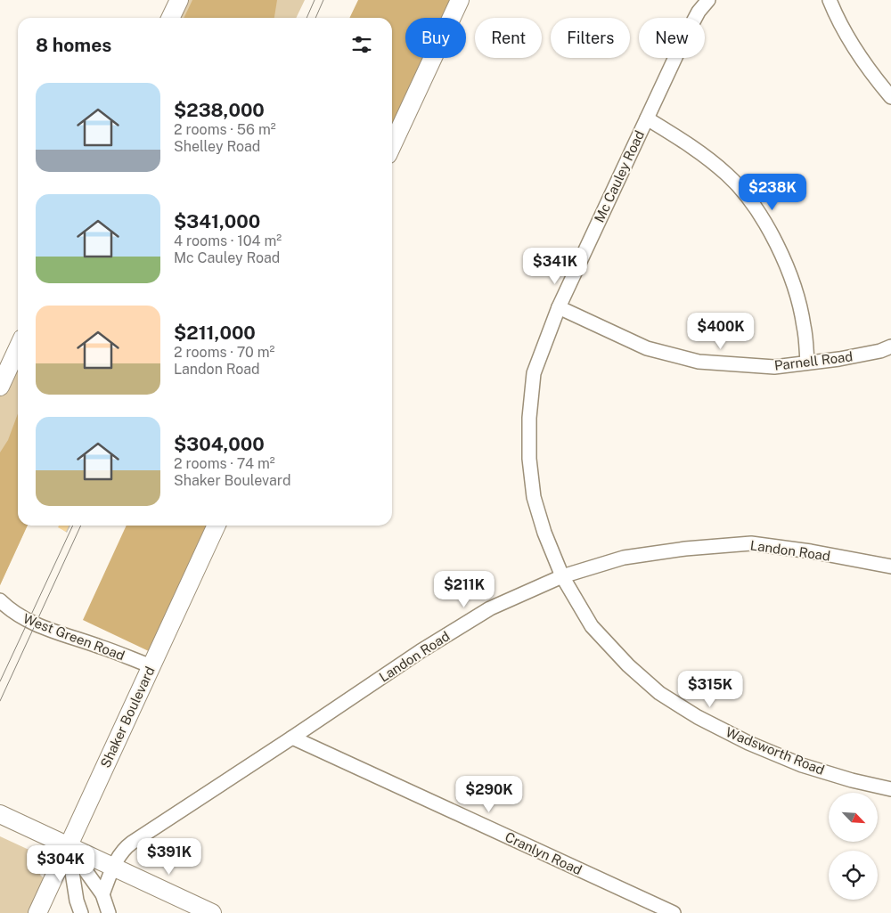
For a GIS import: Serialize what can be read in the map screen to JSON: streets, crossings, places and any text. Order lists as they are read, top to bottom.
{
  "streets": {
    "main road": ["Shaker Boulevard"],
    "street": [
      "Mc Cauley Road",
      "Parnell Road",
      "Landon Road",
      "West Green Road",
      "Wadsworth Road",
      "Cranlyn Road"
    ]
  },
  "crossings": [
    ["Mc Cauley Road", "Parnell Road"],
    ["Mc Cauley Road", "Landon Road"],
    ["Mc Cauley Road", "Wadsworth Road"],
    ["Landon Road", "Wadsworth Road"],
    ["Landon Road", "Cranlyn Road"],
    ["West Green Road", "Shaker Boulevard"]
  ],
  "north": "bottom right",
  "page": {
    "chip": [
      "Buy",
      "Rent",
      "Filters",
      "New"
    ],
    "heading": "8 homes",
    "list": [
      {
        "name": "$238,000",
        "note": "2 rooms · 56 m² · Shelley Road"
      },
      {
        "name": "$341,000",
        "note": "4 rooms · 104 m² · Mc Cauley Road"
      },
      {
        "name": "$211,000",
        "note": "2 rooms · 70 m² · Landon Road"
      },
      {
        "name": "$304,000",
        "note": "2 rooms · 74 m² · Shaker Boulevard"
      }
    ],
    "price": [
      "$238K",
      "$341K",
      "$400K",
      "$211K",
      "$315K",
      "$290K",
      "$391K",
      "$304K"
    ]
  }
}
